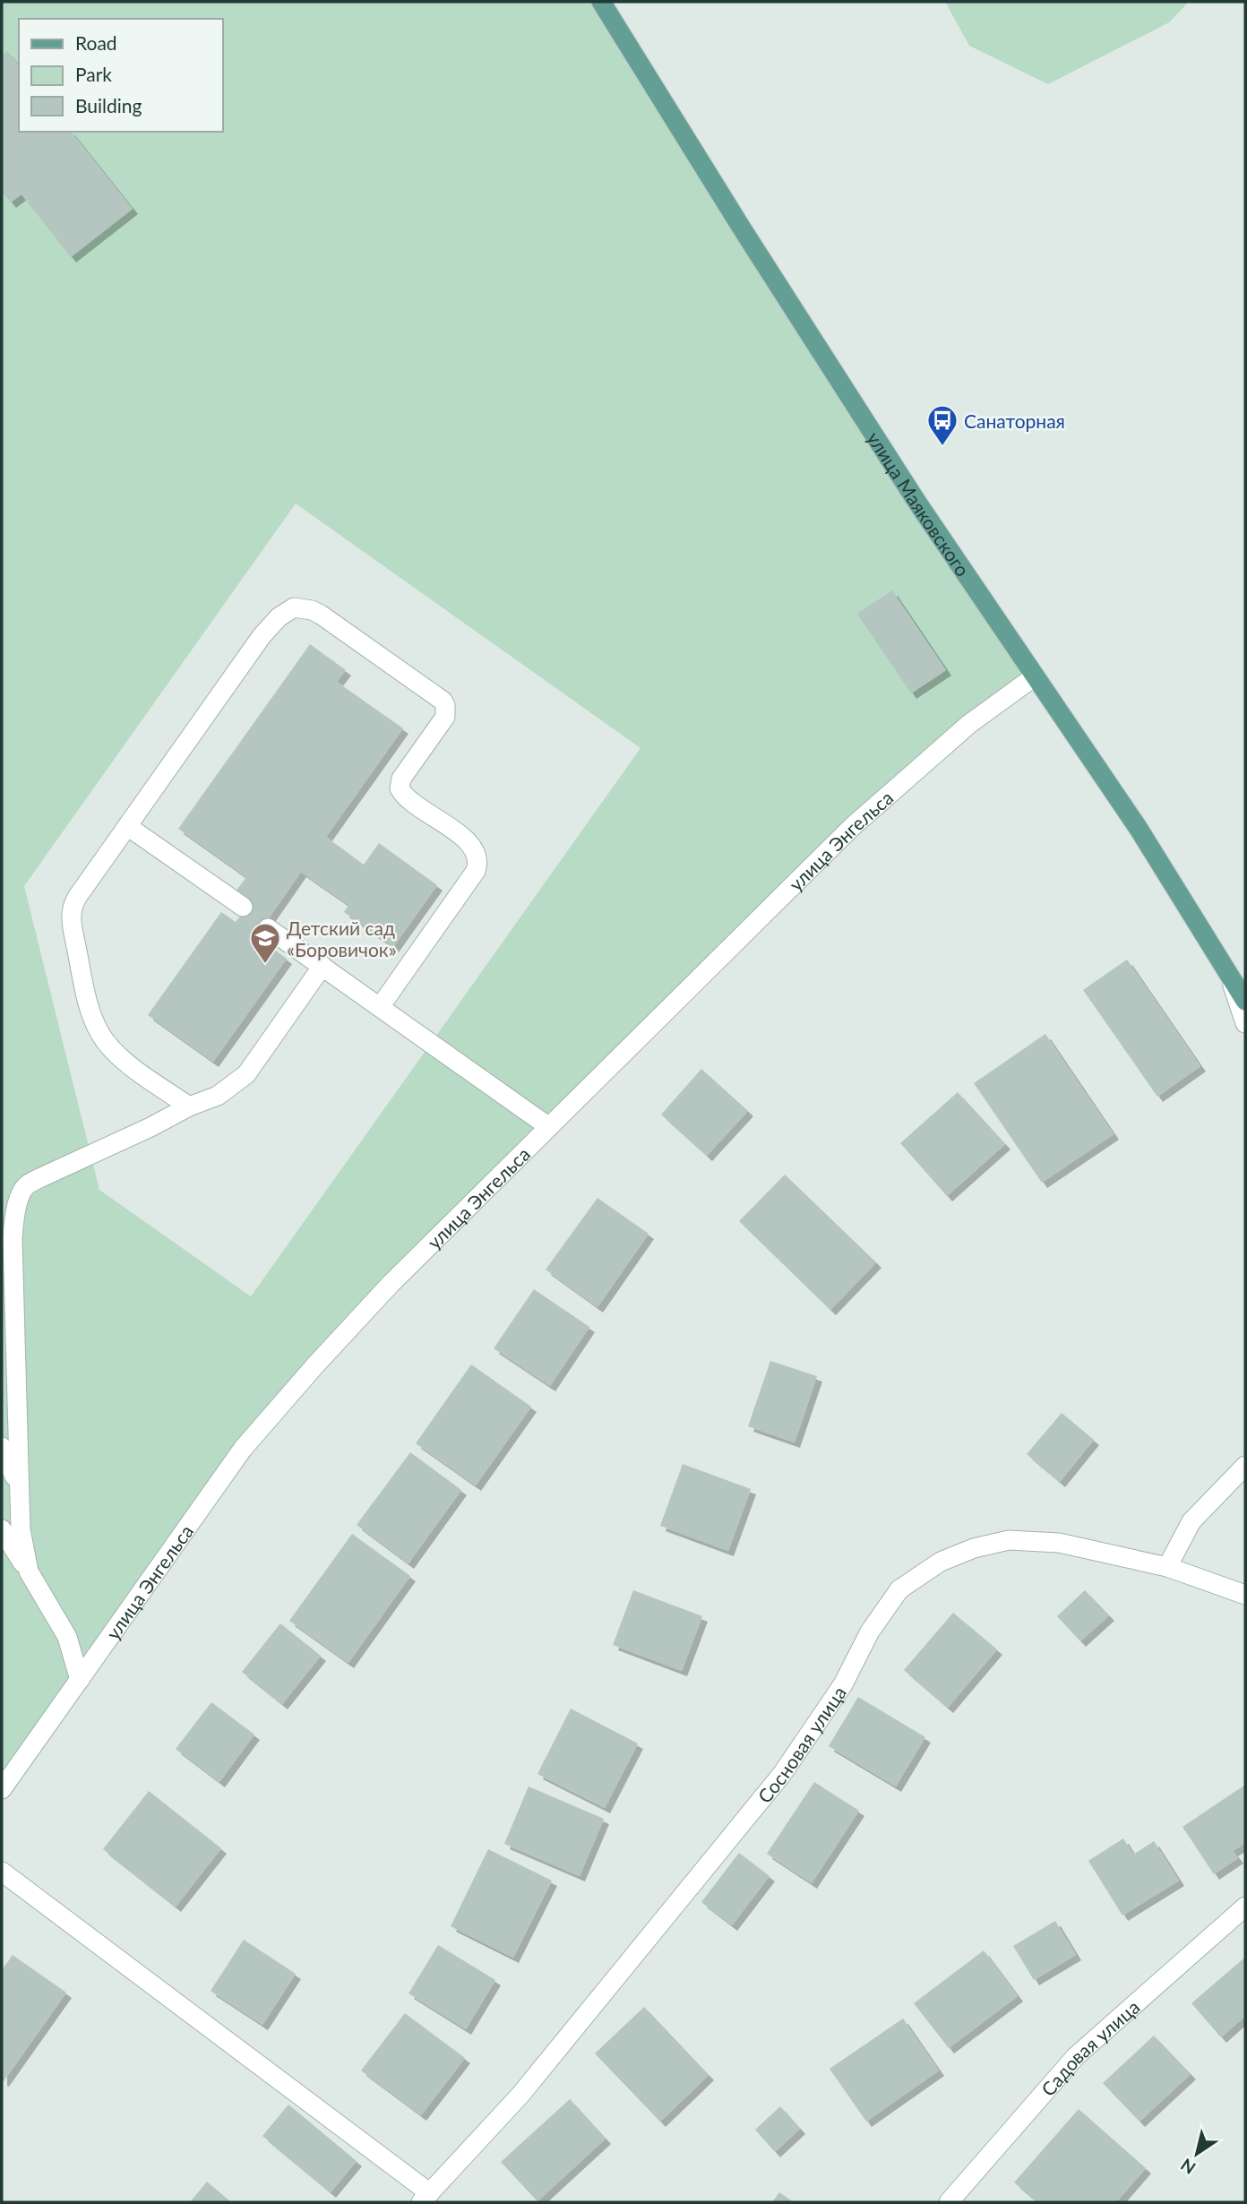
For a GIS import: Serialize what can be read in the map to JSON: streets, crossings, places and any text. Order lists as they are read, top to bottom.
{
  "streets": {
    "main road": ["улица Маяковского"],
    "street": ["улица Энгельса", "Сосновая улица", "Садовая улица"]
  },
  "crossings": [
    ["улица Маяковского", "улица Энгельса"]
  ],
  "places": {
    "bus stop": ["Санаторная"],
    "school or university": ["Детский сад «Боровичок»"]
  },
  "legend": ["Road", "Park", "Building"],
  "north": "bottom left"
}
